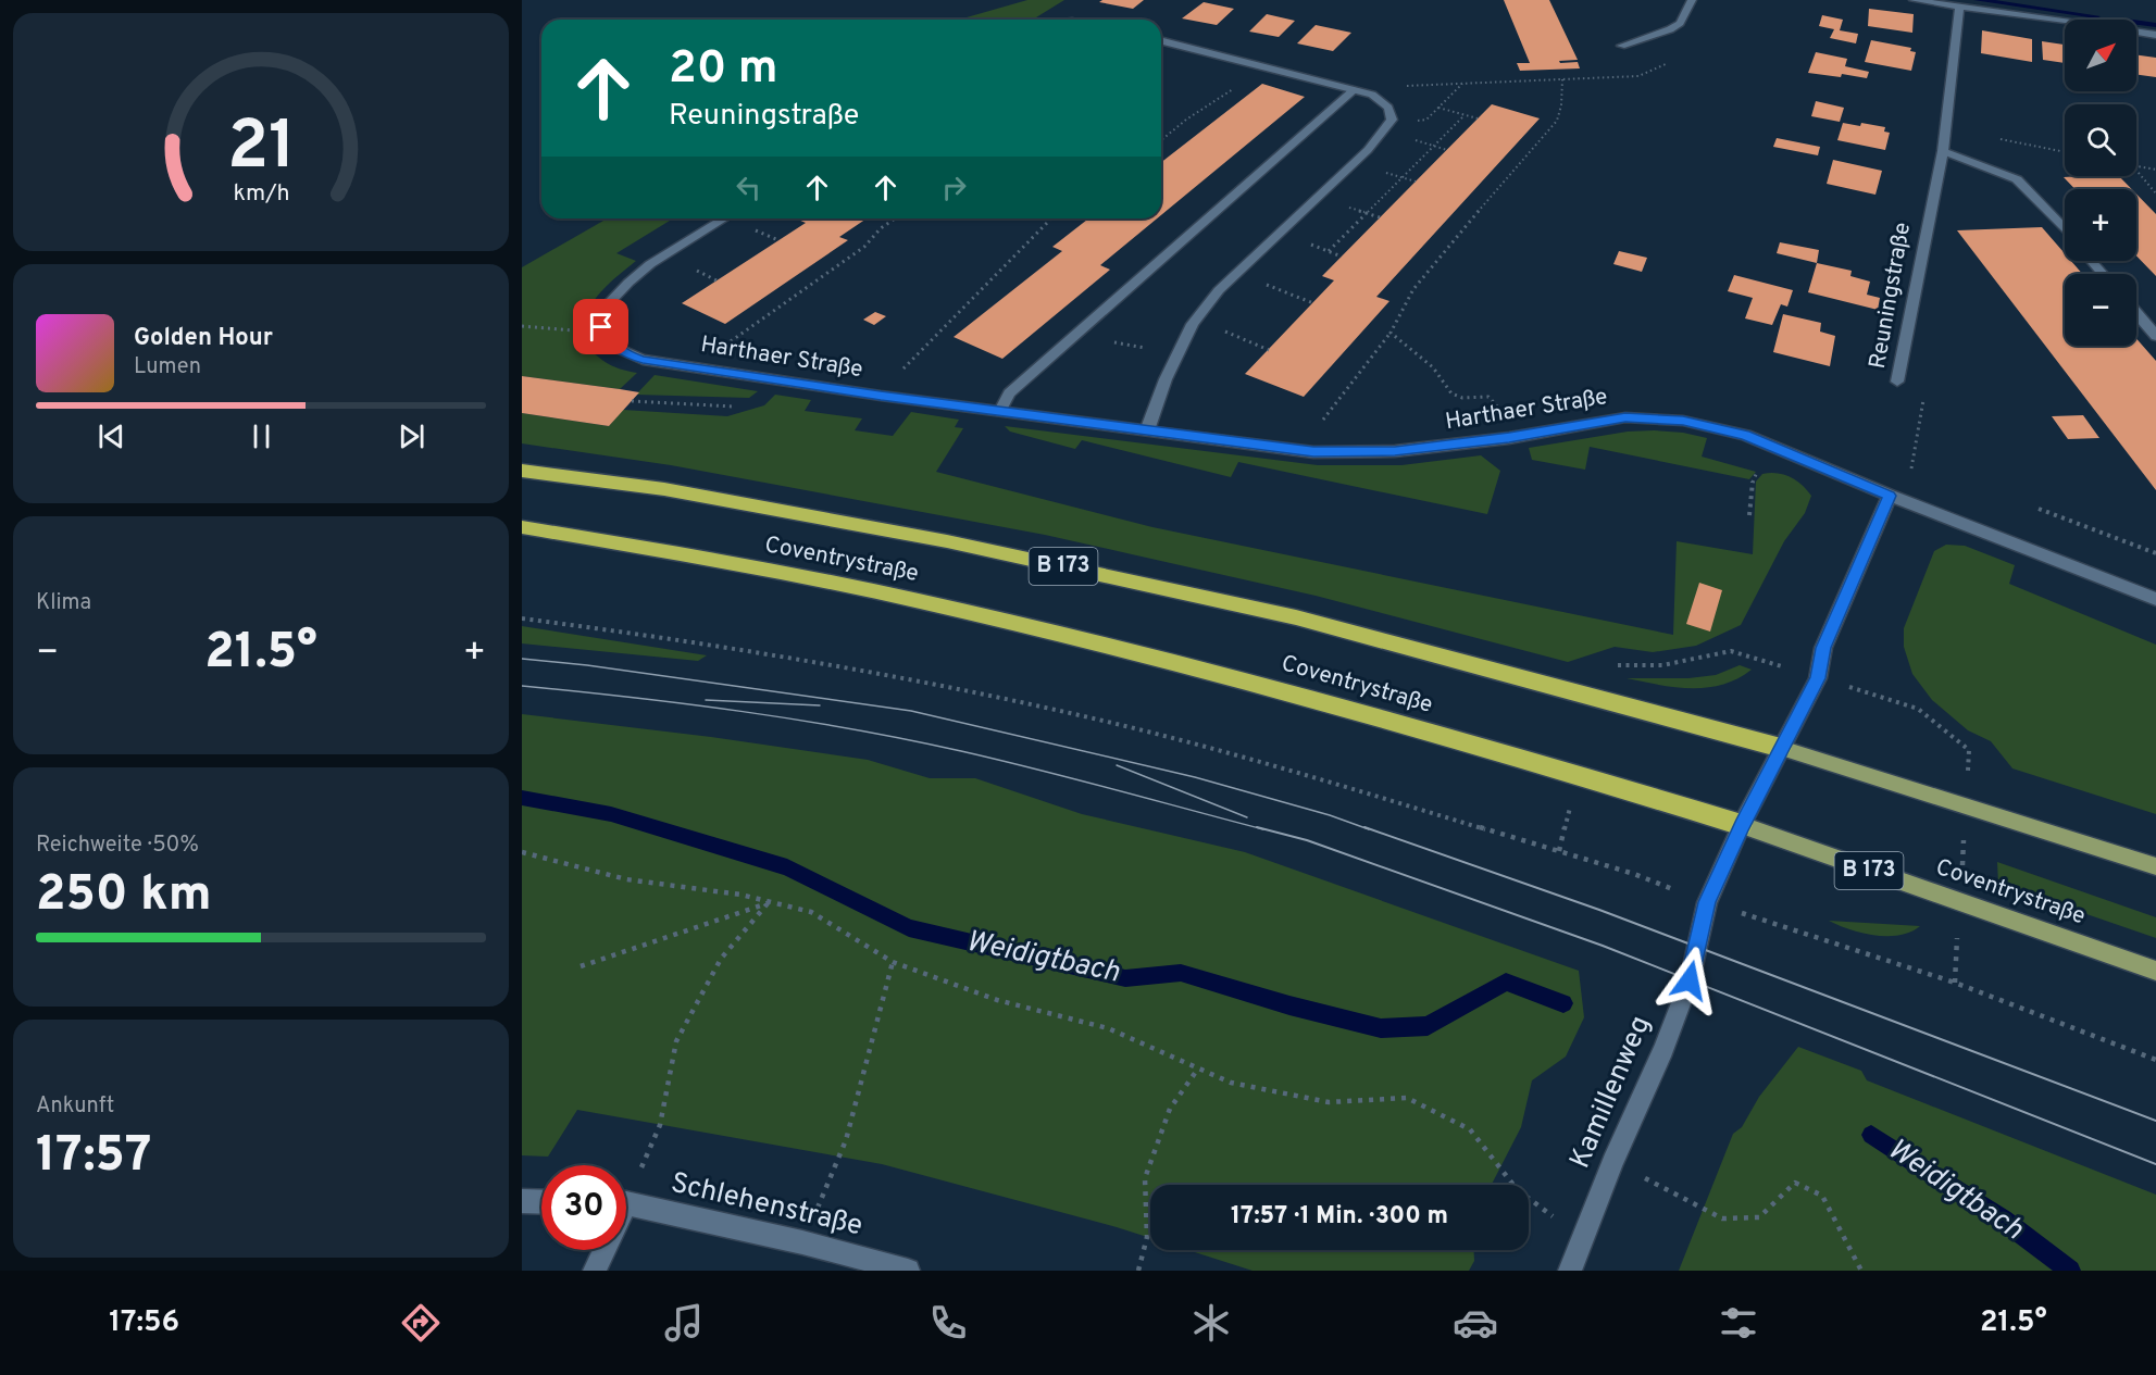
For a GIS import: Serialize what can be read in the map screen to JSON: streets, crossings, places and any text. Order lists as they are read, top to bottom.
{
  "streets": {
    "highway": ["Coventrystraße", "B 173"],
    "street": [
      "Reuningstraße",
      "Harthaer Straße",
      "Kamillenweg",
      "Schlehenstraße"
    ]
  },
  "crossings": [
    ["Reuningstraße", "Harthaer Straße"],
    ["Coventrystraße", "Kamillenweg"]
  ],
  "water": ["Weidigtbach"],
  "north": "top right",
  "page": {
    "map_buttons": ["+", "−"],
    "turn": ["20 m", "Reuningstraße"],
    "song": ["Golden Hour", "Lumen"],
    "tile": [
      "Klima",
      ["Reichweite · 50%", "250 km"],
      ["Ankunft", "17:57"]
    ],
    "heat": ["−", "21.5°", "+"],
    "limit": "30",
    "trip": "17:57 · 1 Min. · 300 m",
    "tabs": ["17:56", "21.5°"],
    "gauge": ["21", "km/h"]
  }
}
